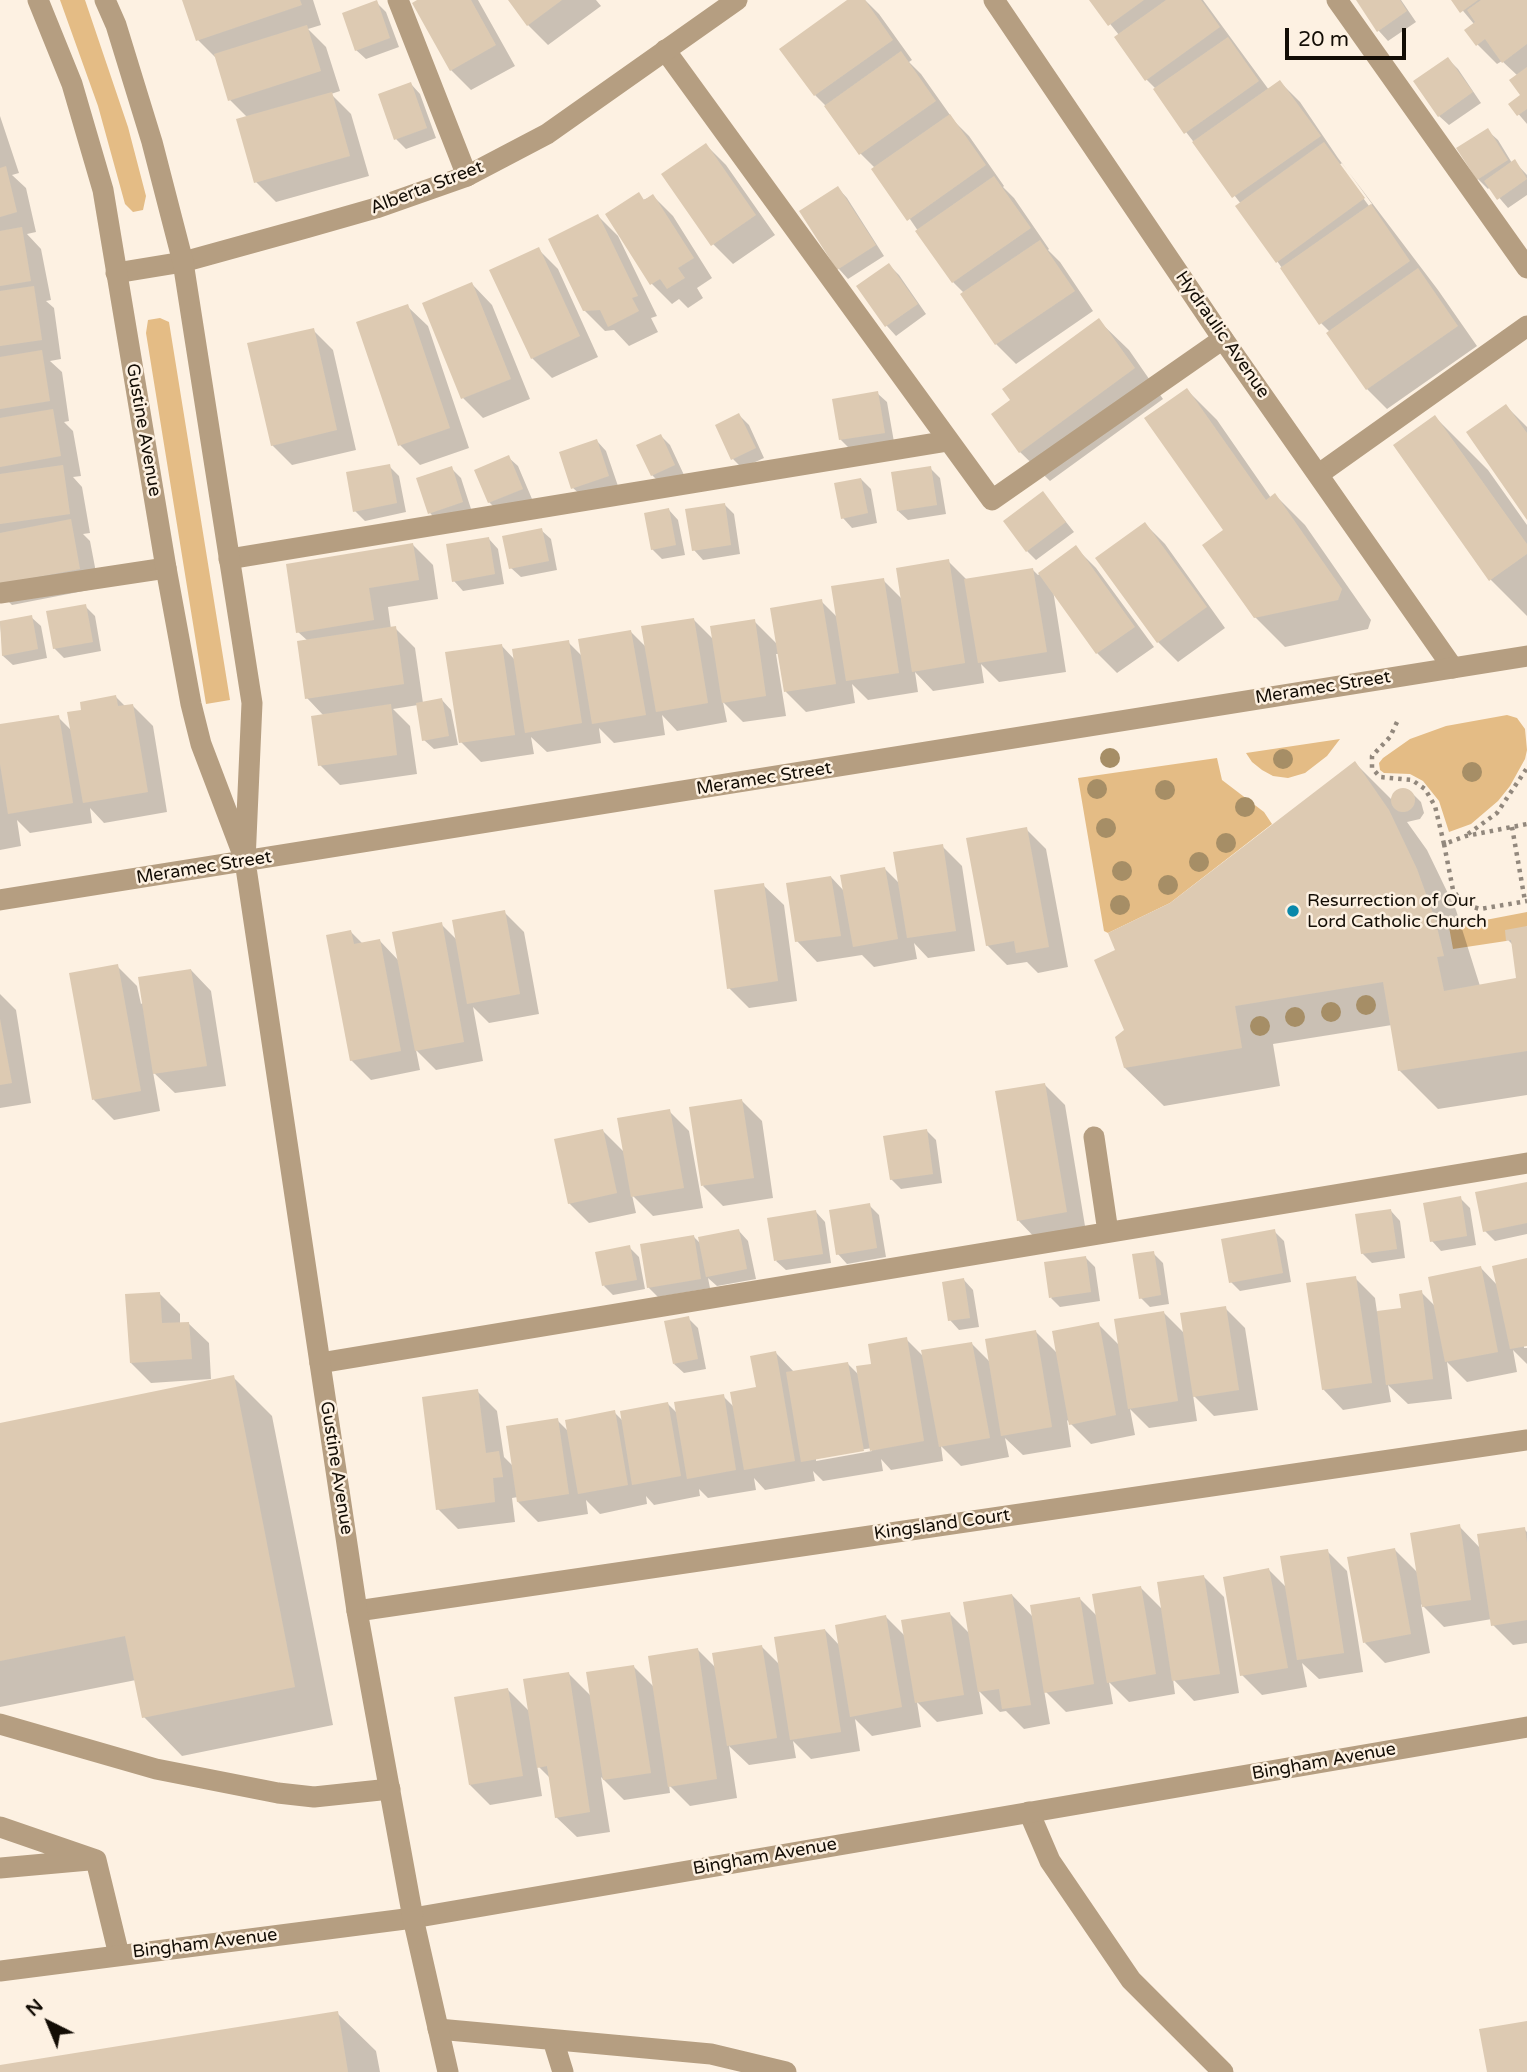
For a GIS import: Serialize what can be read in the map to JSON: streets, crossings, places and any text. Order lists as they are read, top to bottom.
{
  "streets": {
    "street": [
      "Alberta Street",
      "Hydraulic Avenue",
      "Gustine Avenue",
      "Meramec Street",
      "Kingsland Court",
      "Bingham Avenue"
    ]
  },
  "crossings": [
    ["Alberta Street", "Gustine Avenue"],
    ["Hydraulic Avenue", "Meramec Street"],
    ["Gustine Avenue", "Meramec Street"],
    ["Gustine Avenue", "Kingsland Court"],
    ["Gustine Avenue", "Bingham Avenue"]
  ],
  "places": ["Resurrection of Our Lord Catholic Church"],
  "scale_bar": "20 m",
  "north": "top left"
}
